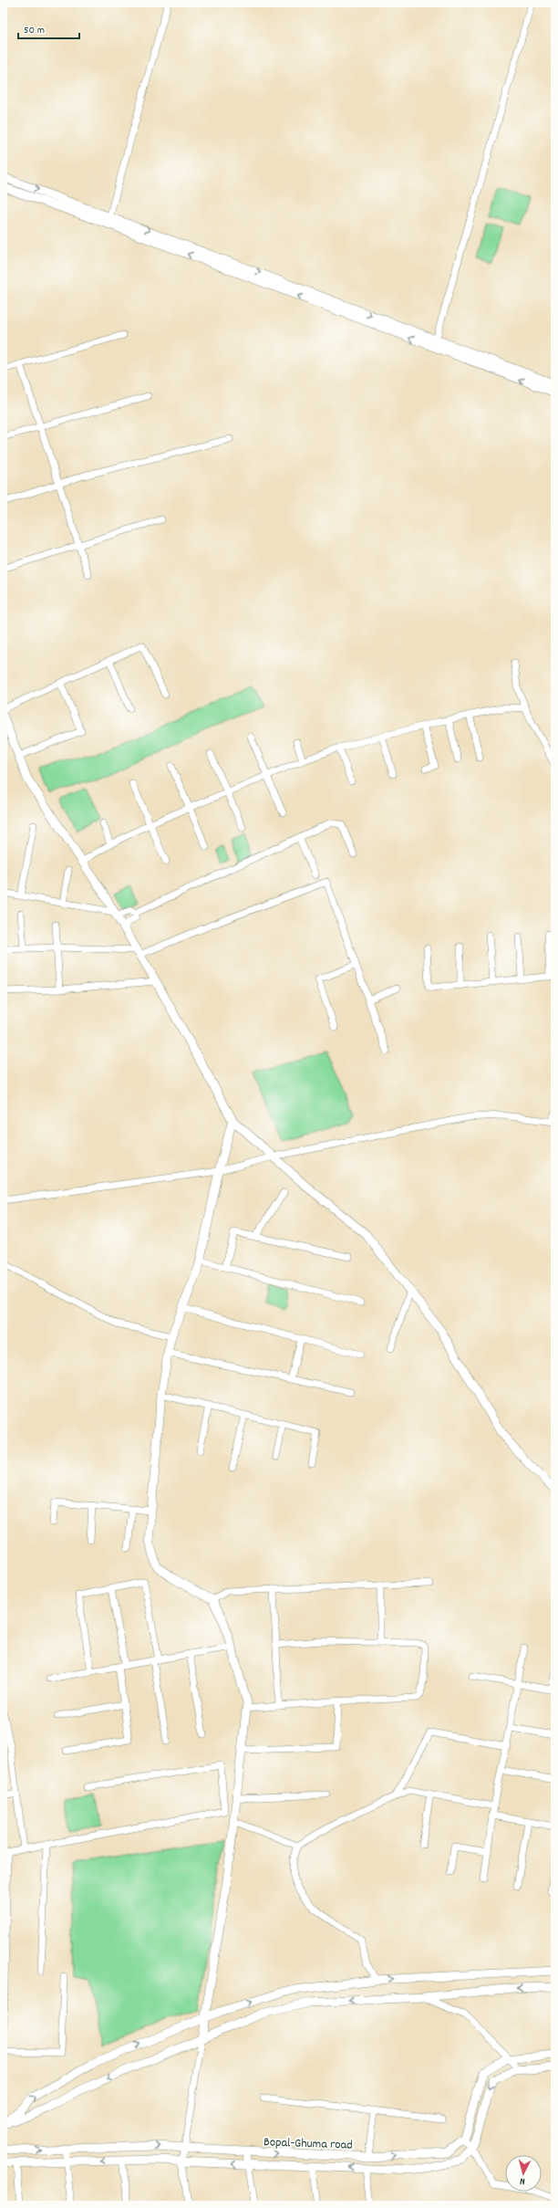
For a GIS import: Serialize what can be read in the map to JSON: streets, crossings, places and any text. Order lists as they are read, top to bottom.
{
  "streets": {
    "street": ["Bopal-Ghuma road"]
  },
  "scale_bar": "50 m",
  "north": "bottom"
}
